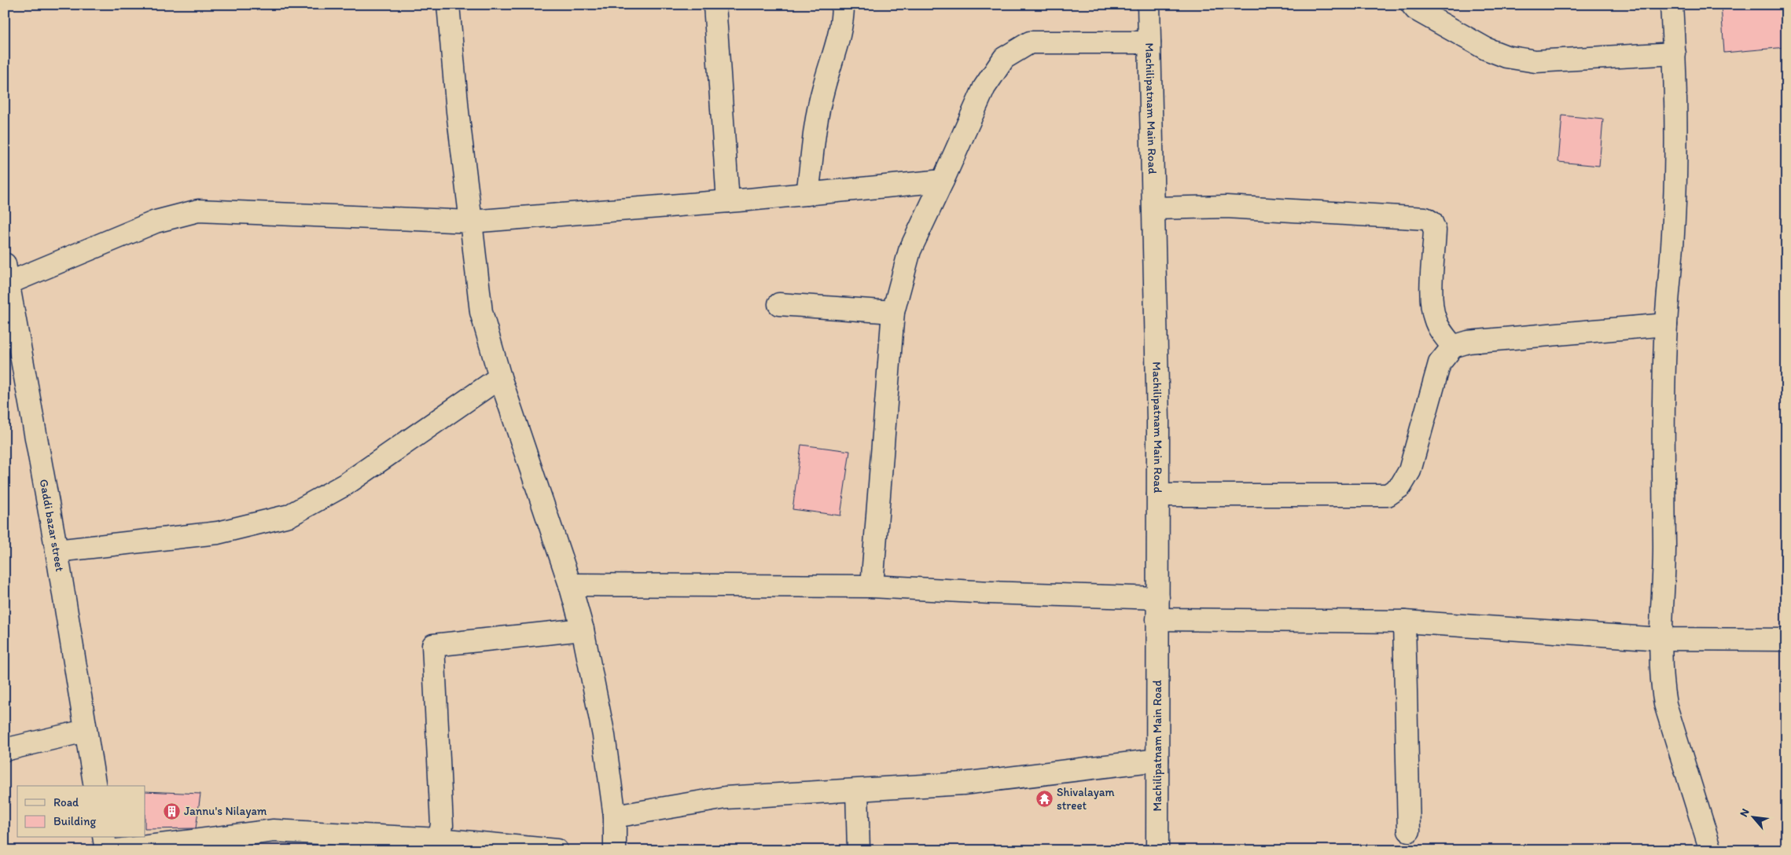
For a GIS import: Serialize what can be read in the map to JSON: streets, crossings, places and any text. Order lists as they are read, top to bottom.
{
  "streets": {
    "street": ["Machilipatnam Main Road", "Gaddi bazar street"]
  },
  "places": {
    "temple": ["Shivalayam street"],
    "building": ["Jannu's Nilayam"]
  },
  "legend": ["Road", "Building"],
  "north": "top left"
}
